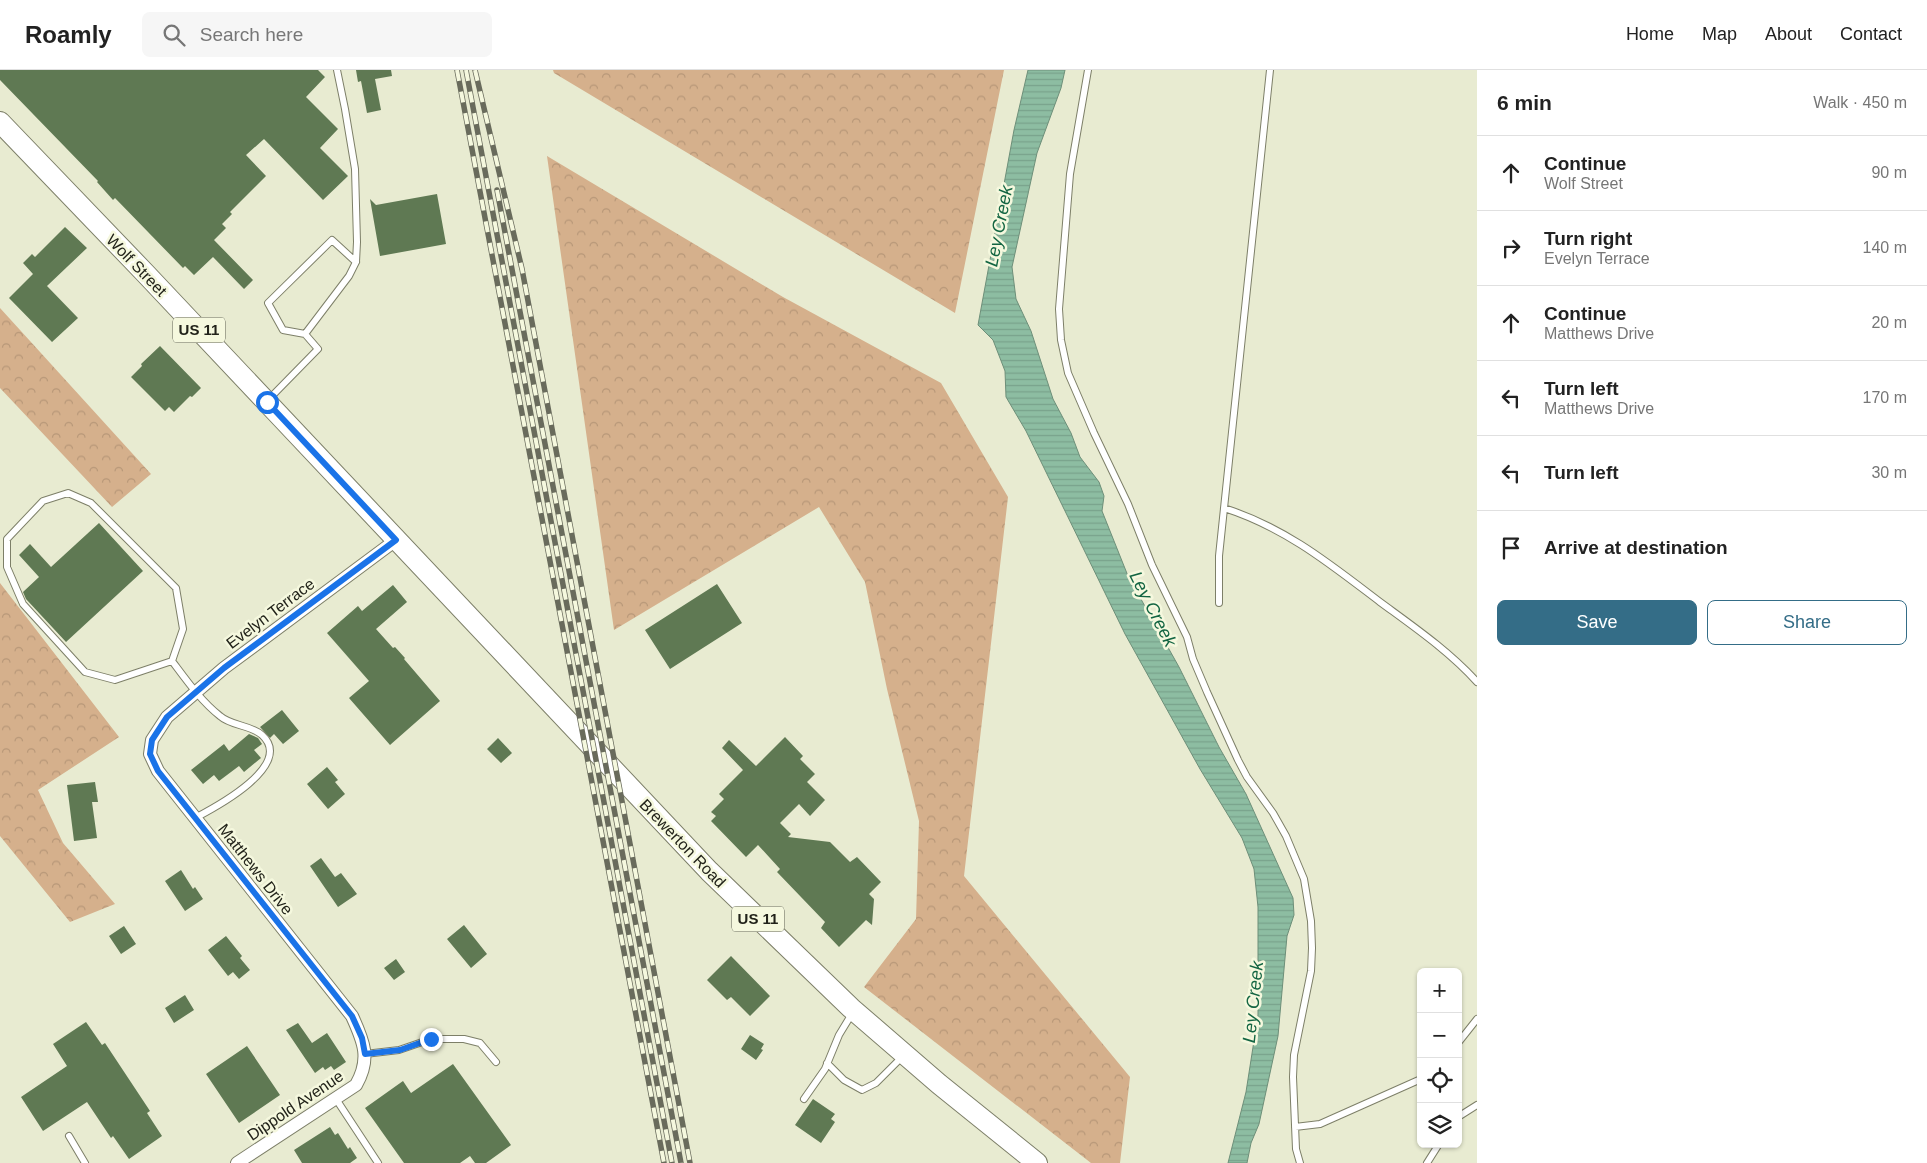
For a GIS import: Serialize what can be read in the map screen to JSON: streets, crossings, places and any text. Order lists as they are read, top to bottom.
{
  "streets": {
    "main road": ["Wolf Street", "US 11", "Brewerton Road"],
    "street": ["Evelyn Terrace", "Matthews Drive", "Dippold Avenue"]
  },
  "crossings": [
    ["Wolf Street", "Evelyn Terrace"],
    ["Wolf Street", "Brewerton Road"],
    ["Evelyn Terrace", "Brewerton Road"],
    ["Evelyn Terrace", "Matthews Drive"],
    ["Matthews Drive", "Dippold Avenue"]
  ],
  "water": ["Ley Creek"],
  "page": {
    "header": "Roamly",
    "search": "Search here",
    "nav": [
      "Home",
      "Map",
      "About",
      "Contact"
    ],
    "heading": ["6 min", "Walk · 450 m"],
    "list": [
      ["Continue", "Wolf Street", "90 m"],
      ["Turn right", "Evelyn Terrace", "140 m"],
      ["Continue", "Matthews Drive", "20 m"],
      ["Turn left", "Matthews Drive", "170 m"],
      ["Turn left", "30 m"],
      "Arrive at destination"
    ],
    "buttons": ["Save", "Share"],
    "map_buttons": ["+", "−"]
  }
}
